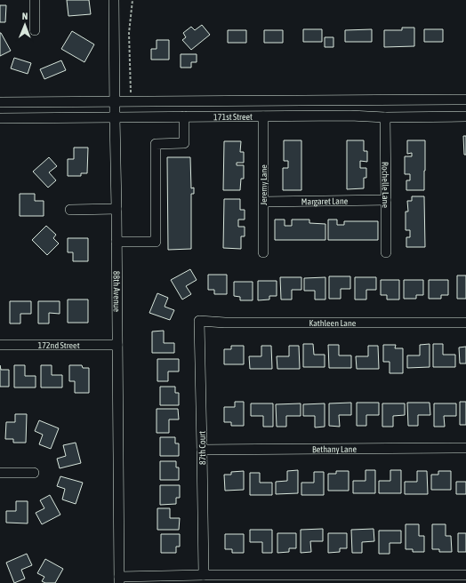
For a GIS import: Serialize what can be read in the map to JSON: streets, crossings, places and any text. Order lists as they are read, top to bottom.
{
  "streets": {
    "street": [
      "171st Street",
      "Jeremy Lane",
      "Rochelle Lane",
      "Margaret Lane",
      "88th Avenue",
      "Kathleen Lane",
      "172nd Street",
      "87th Court",
      "Bethany Lane"
    ]
  },
  "crossings": [
    ["171st Street", "Jeremy Lane"],
    ["171st Street", "Rochelle Lane"],
    ["171st Street", "88th Avenue"],
    ["Jeremy Lane", "Margaret Lane"],
    ["Rochelle Lane", "Margaret Lane"],
    ["88th Avenue", "172nd Street"],
    ["Kathleen Lane", "87th Court"],
    ["87th Court", "Bethany Lane"]
  ],
  "north": "top"
}
